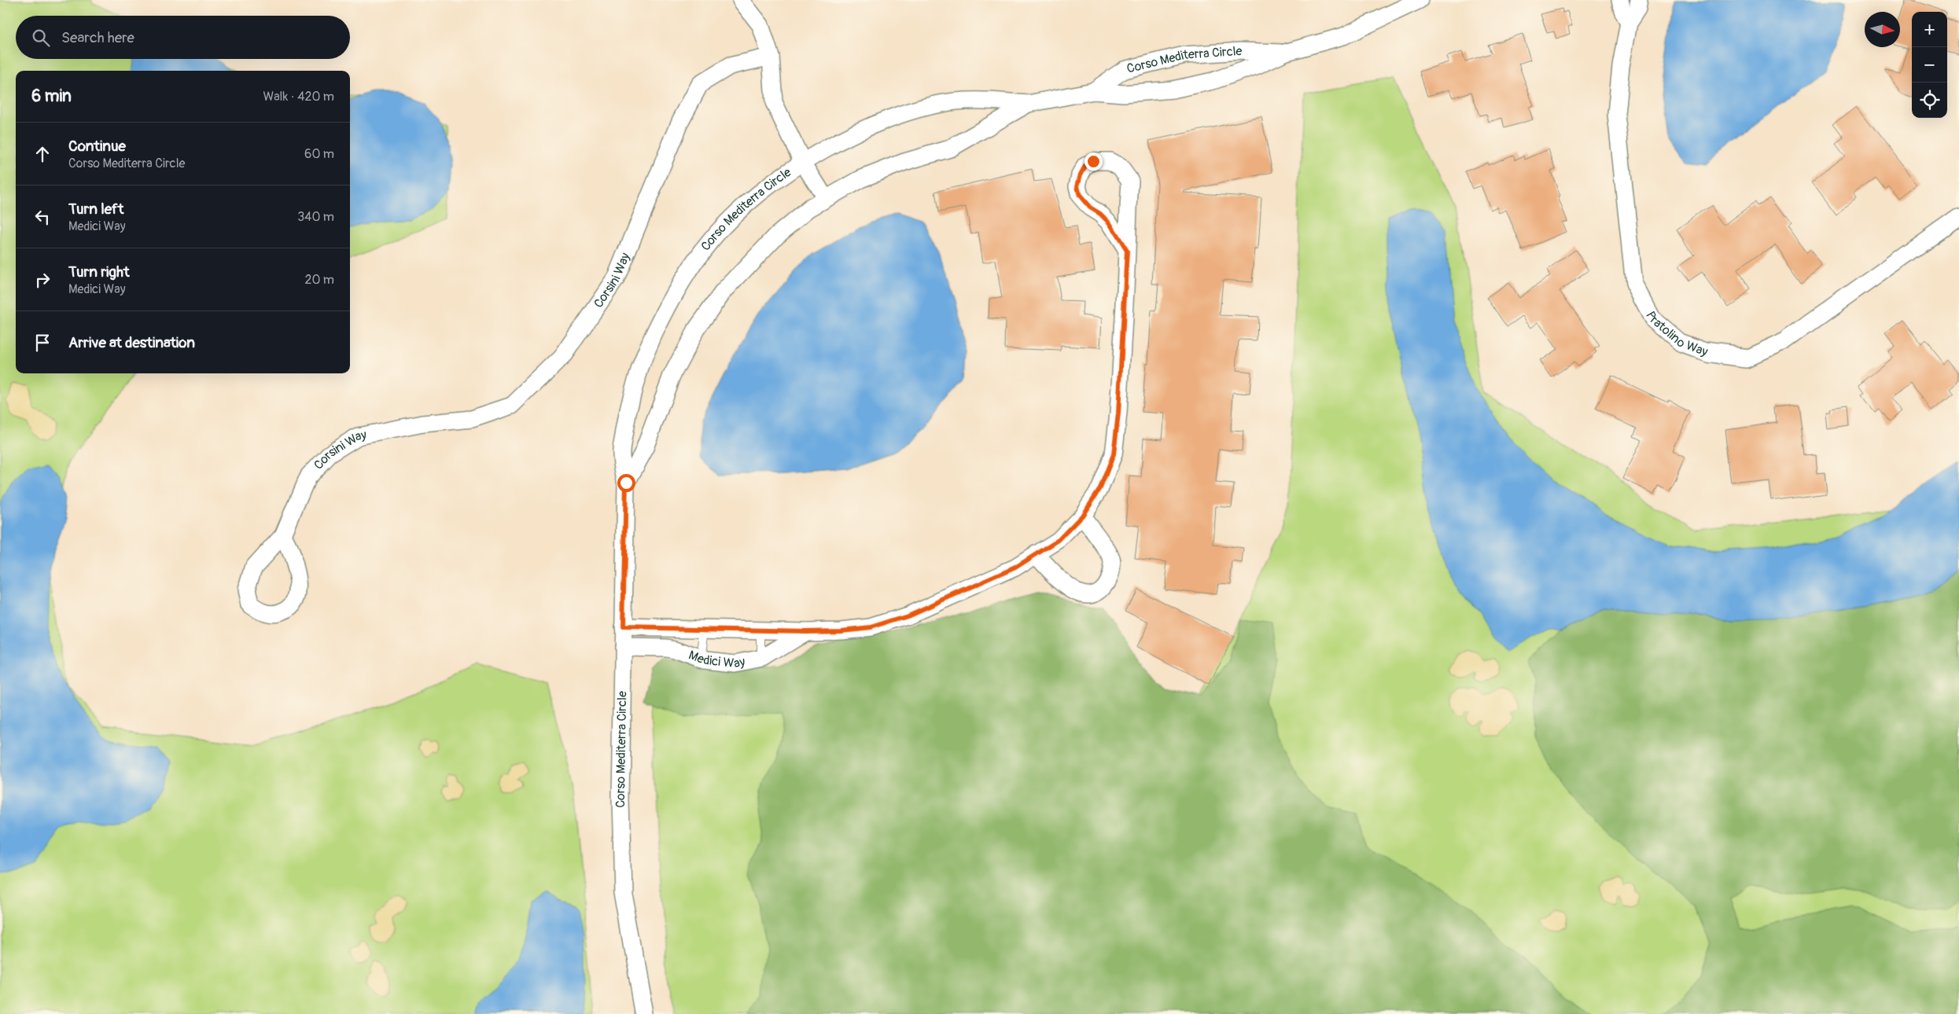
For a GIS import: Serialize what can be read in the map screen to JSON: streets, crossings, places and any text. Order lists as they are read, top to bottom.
{
  "streets": {
    "street": [
      "Corso Mediterra Circle",
      "Corsini Way",
      "Pratolino Way",
      "Medici Way"
    ]
  },
  "crossings": [
    ["Corso Mediterra Circle", "Medici Way"]
  ],
  "north": "right",
  "page": {
    "map_buttons": ["+", "−"],
    "search": "Search here",
    "heading": ["6 min", "Walk · 420 m"],
    "list": [
      ["Continue", "Corso Mediterra Circle", "60 m"],
      ["Turn left", "Medici Way", "340 m"],
      ["Turn right", "Medici Way", "20 m"],
      "Arrive at destination"
    ]
  }
}
